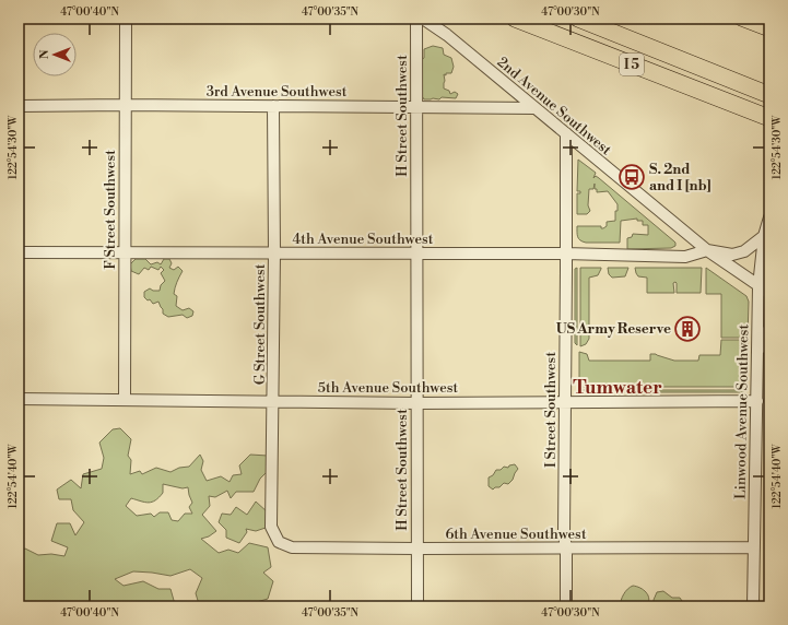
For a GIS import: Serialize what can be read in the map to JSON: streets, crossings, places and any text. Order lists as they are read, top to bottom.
{
  "streets": {
    "highway": ["I 5"],
    "street": [
      "3rd Avenue Southwest",
      "2nd Avenue Southwest",
      "H Street Southwest",
      "F Street Southwest",
      "4th Avenue Southwest",
      "G Street Southwest",
      "5th Avenue Southwest",
      "I Street Southwest",
      "Linwood Avenue Southwest",
      "6th Avenue Southwest"
    ]
  },
  "crossings": [
    ["3rd Avenue Southwest", "2nd Avenue Southwest"],
    ["3rd Avenue Southwest", "H Street Southwest"],
    ["3rd Avenue Southwest", "F Street Southwest"],
    ["3rd Avenue Southwest", "G Street Southwest"],
    ["2nd Avenue Southwest", "4th Avenue Southwest"],
    ["2nd Avenue Southwest", "I Street Southwest"],
    ["2nd Avenue Southwest", "Linwood Avenue Southwest"],
    ["H Street Southwest", "4th Avenue Southwest"],
    ["H Street Southwest", "5th Avenue Southwest"],
    ["H Street Southwest", "6th Avenue Southwest"],
    ["F Street Southwest", "4th Avenue Southwest"],
    ["F Street Southwest", "5th Avenue Southwest"],
    ["4th Avenue Southwest", "G Street Southwest"],
    ["4th Avenue Southwest", "I Street Southwest"],
    ["G Street Southwest", "5th Avenue Southwest"],
    ["G Street Southwest", "6th Avenue Southwest"],
    ["5th Avenue Southwest", "I Street Southwest"],
    ["5th Avenue Southwest", "Linwood Avenue Southwest"],
    ["I Street Southwest", "6th Avenue Southwest"],
    ["Linwood Avenue Southwest", "6th Avenue Southwest"]
  ],
  "districts": ["Tumwater"],
  "places": {
    "bus stop": ["S. 2nd and I [nb]"],
    "building": ["US Army Reserve"]
  },
  "north": "left",
  "coordinates": [
    "47°00'40\"N",
    "47°00'35\"N",
    "47°00'30\"N",
    "122°54'30\"W",
    "122°54'40\"W"
  ]
}
